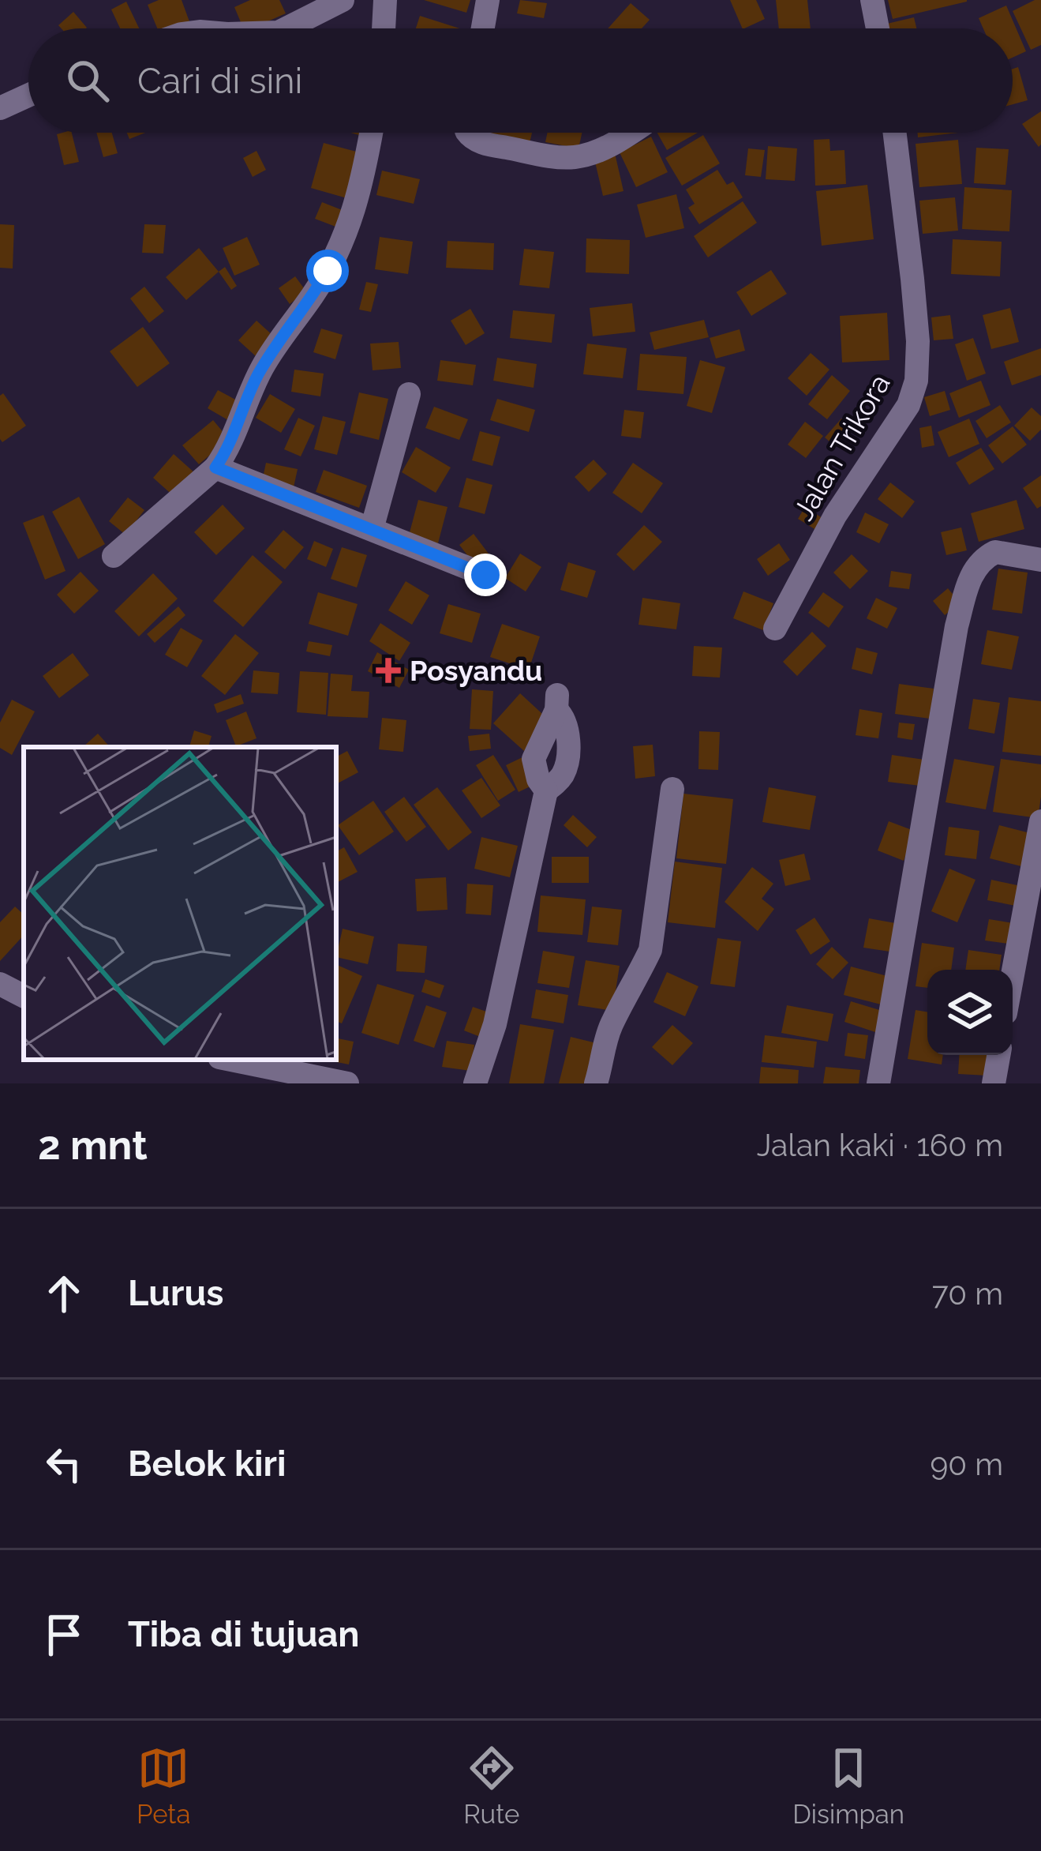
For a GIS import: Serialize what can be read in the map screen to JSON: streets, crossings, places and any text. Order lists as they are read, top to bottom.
{
  "streets": {
    "street": ["Jalan Trikora"]
  },
  "places": {
    "health": ["Posyandu"]
  },
  "page": {
    "search": "Cari di sini",
    "heading": ["2 mnt", "Jalan kaki · 160 m"],
    "list": [
      ["Lurus", "70 m"],
      ["Belok kiri", "90 m"],
      "Tiba di tujuan"
    ],
    "nav": ["Peta", "Rute", "Disimpan"]
  }
}
